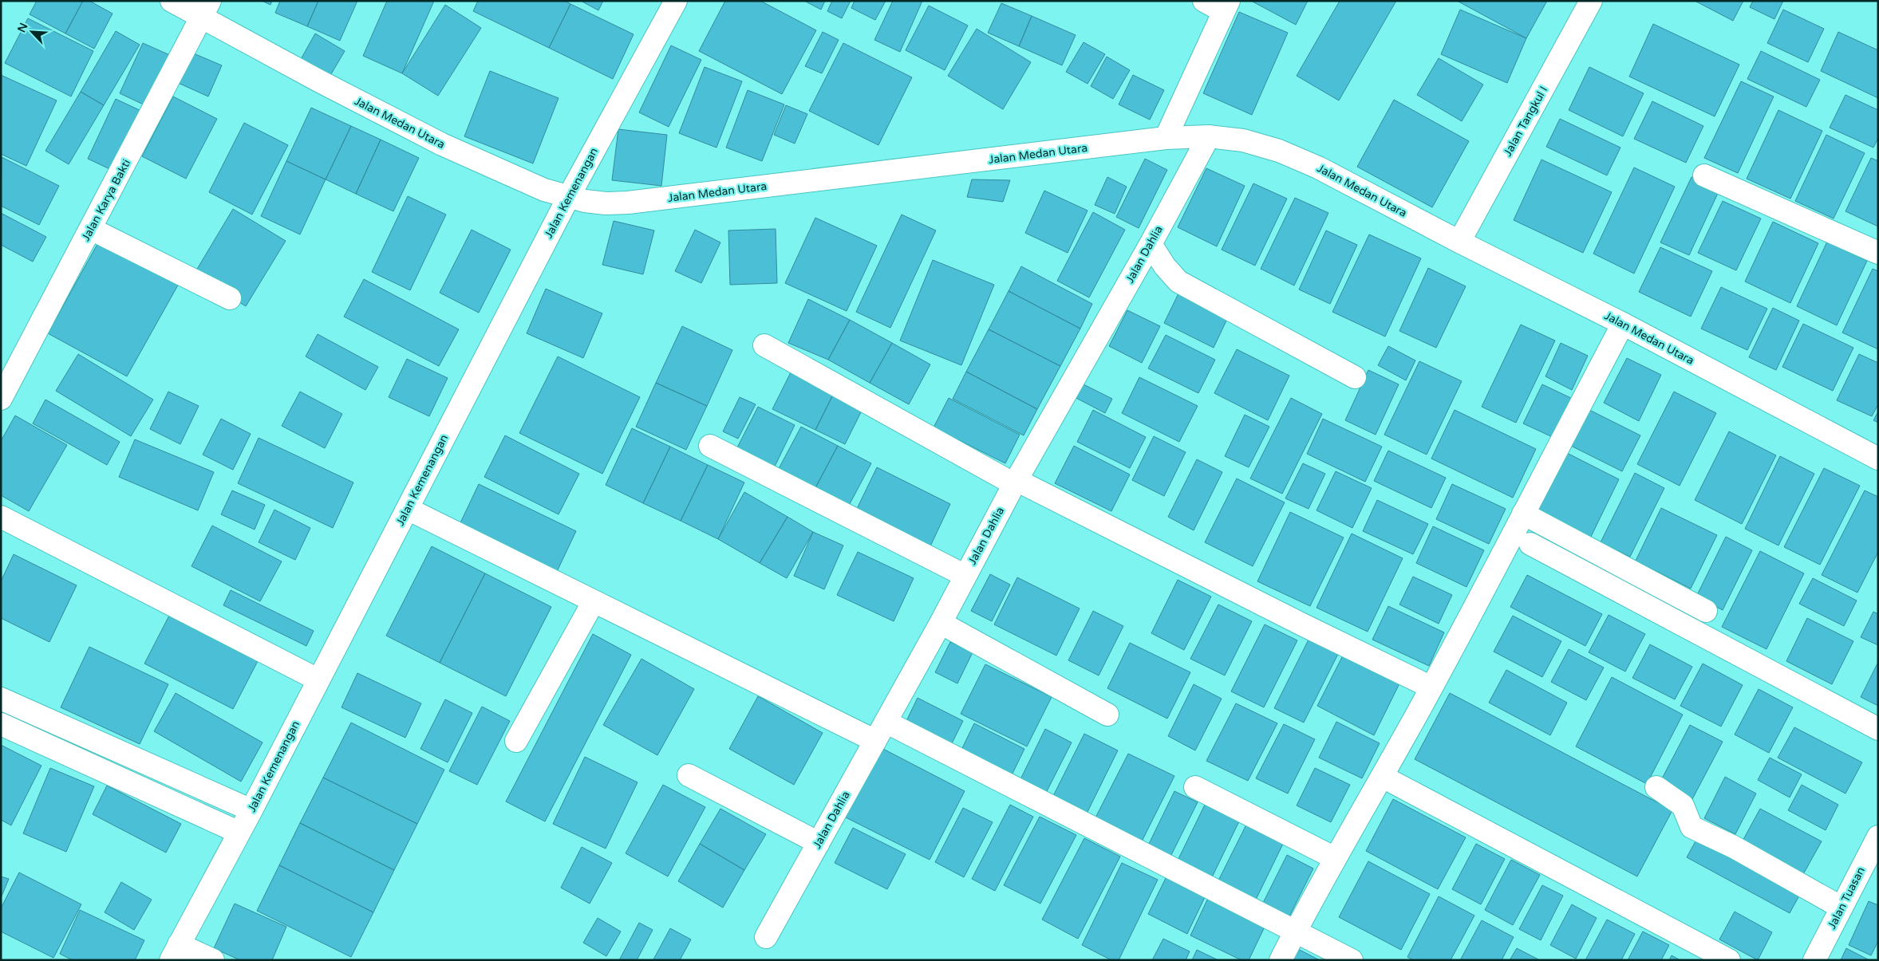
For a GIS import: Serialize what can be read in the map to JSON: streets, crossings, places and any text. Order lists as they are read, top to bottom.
{
  "streets": {
    "street": [
      "Jalan Tangkul I",
      "Jalan Medan Utara",
      "Jalan Kemenangan",
      "Jalan Karya Bakti",
      "Jalan Dahlia",
      "Jalan Tuasan"
    ]
  },
  "crossings": [
    ["Jalan Tangkul I", "Jalan Medan Utara"],
    ["Jalan Medan Utara", "Jalan Kemenangan"],
    ["Jalan Medan Utara", "Jalan Karya Bakti"],
    ["Jalan Medan Utara", "Jalan Dahlia"]
  ],
  "north": "top left"
}
